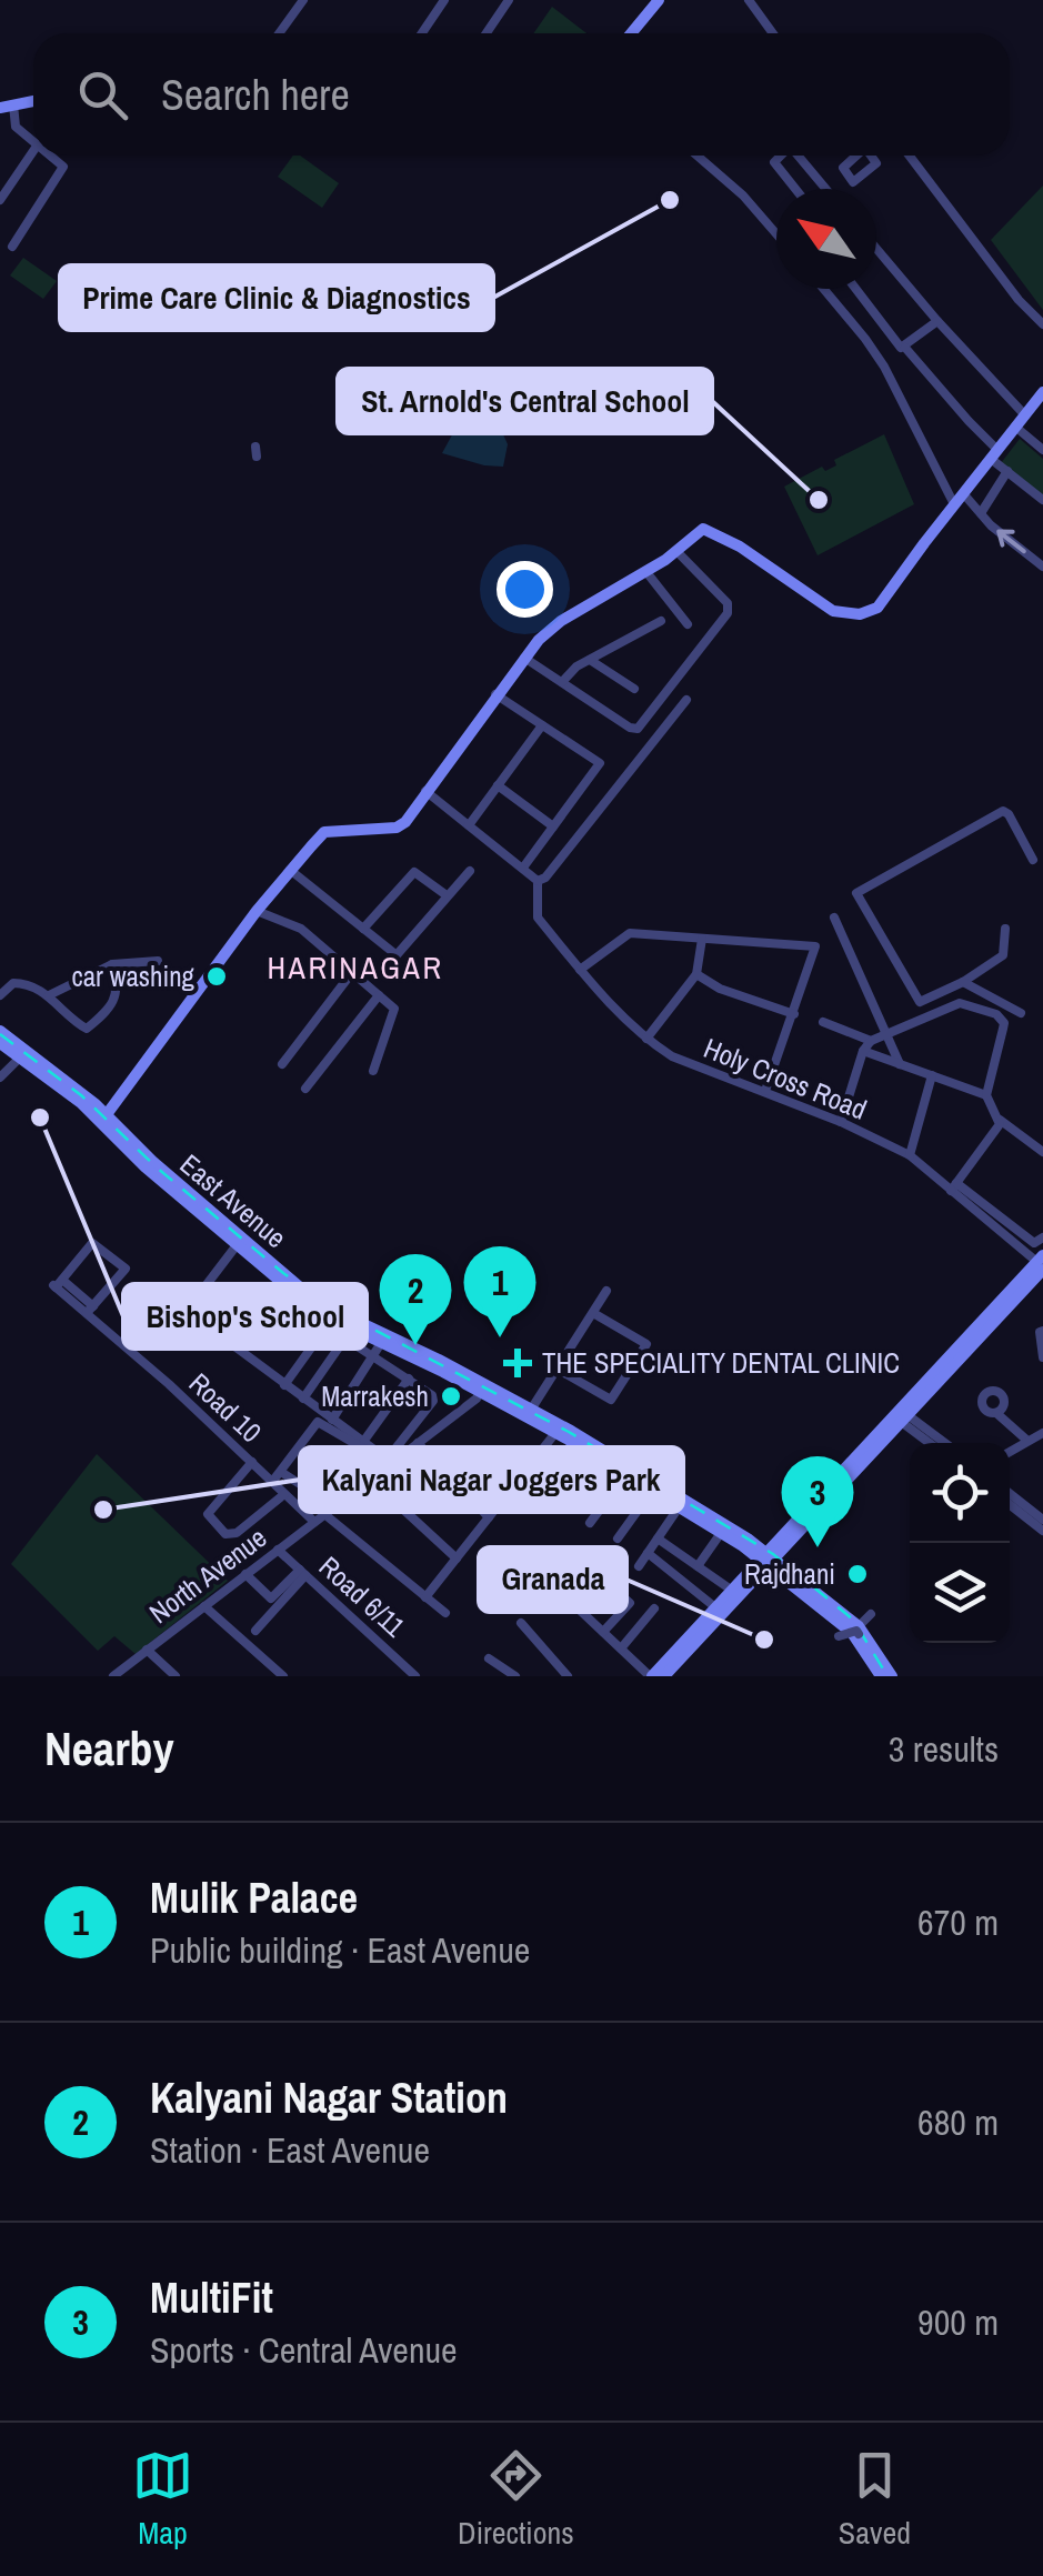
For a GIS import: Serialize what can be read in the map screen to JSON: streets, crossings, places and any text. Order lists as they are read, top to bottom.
{
  "streets": {
    "street": [
      "Holy Cross Road",
      "East Avenue",
      "Road 10",
      "North Avenue",
      "Road 6/11"
    ]
  },
  "crossings": [
    ["East Avenue", "North Avenue"],
    ["Road 10", "North Avenue"],
    ["North Avenue", "Road 6/11"]
  ],
  "districts": ["HARINAGAR"],
  "places": {
    "other": [
      "Prime Care Clinic & Diagnostics",
      "St. Arnold's Central School",
      "car washing",
      "Bishop's School",
      "Marrakesh",
      "Kalyani Nagar Joggers Park",
      "Rajdhani",
      "Granada"
    ],
    "health": ["THE SPECIALITY DENTAL CLINIC"]
  },
  "north": "top left",
  "page": {
    "search": "Search here",
    "pins": ["1", "2", "3"],
    "heading": ["Nearby", "3 results"],
    "list": [
      {
        "mark": "1",
        "name": "Mulik Palace",
        "note": "Public building · East Avenue",
        "value": "670 m"
      },
      {
        "mark": "2",
        "name": "Kalyani Nagar Station",
        "note": "Station · East Avenue",
        "value": "680 m"
      },
      {
        "mark": "3",
        "name": "MultiFit",
        "note": "Sports · Central Avenue",
        "value": "900 m"
      }
    ],
    "nav": ["Map", "Directions", "Saved"]
  }
}
